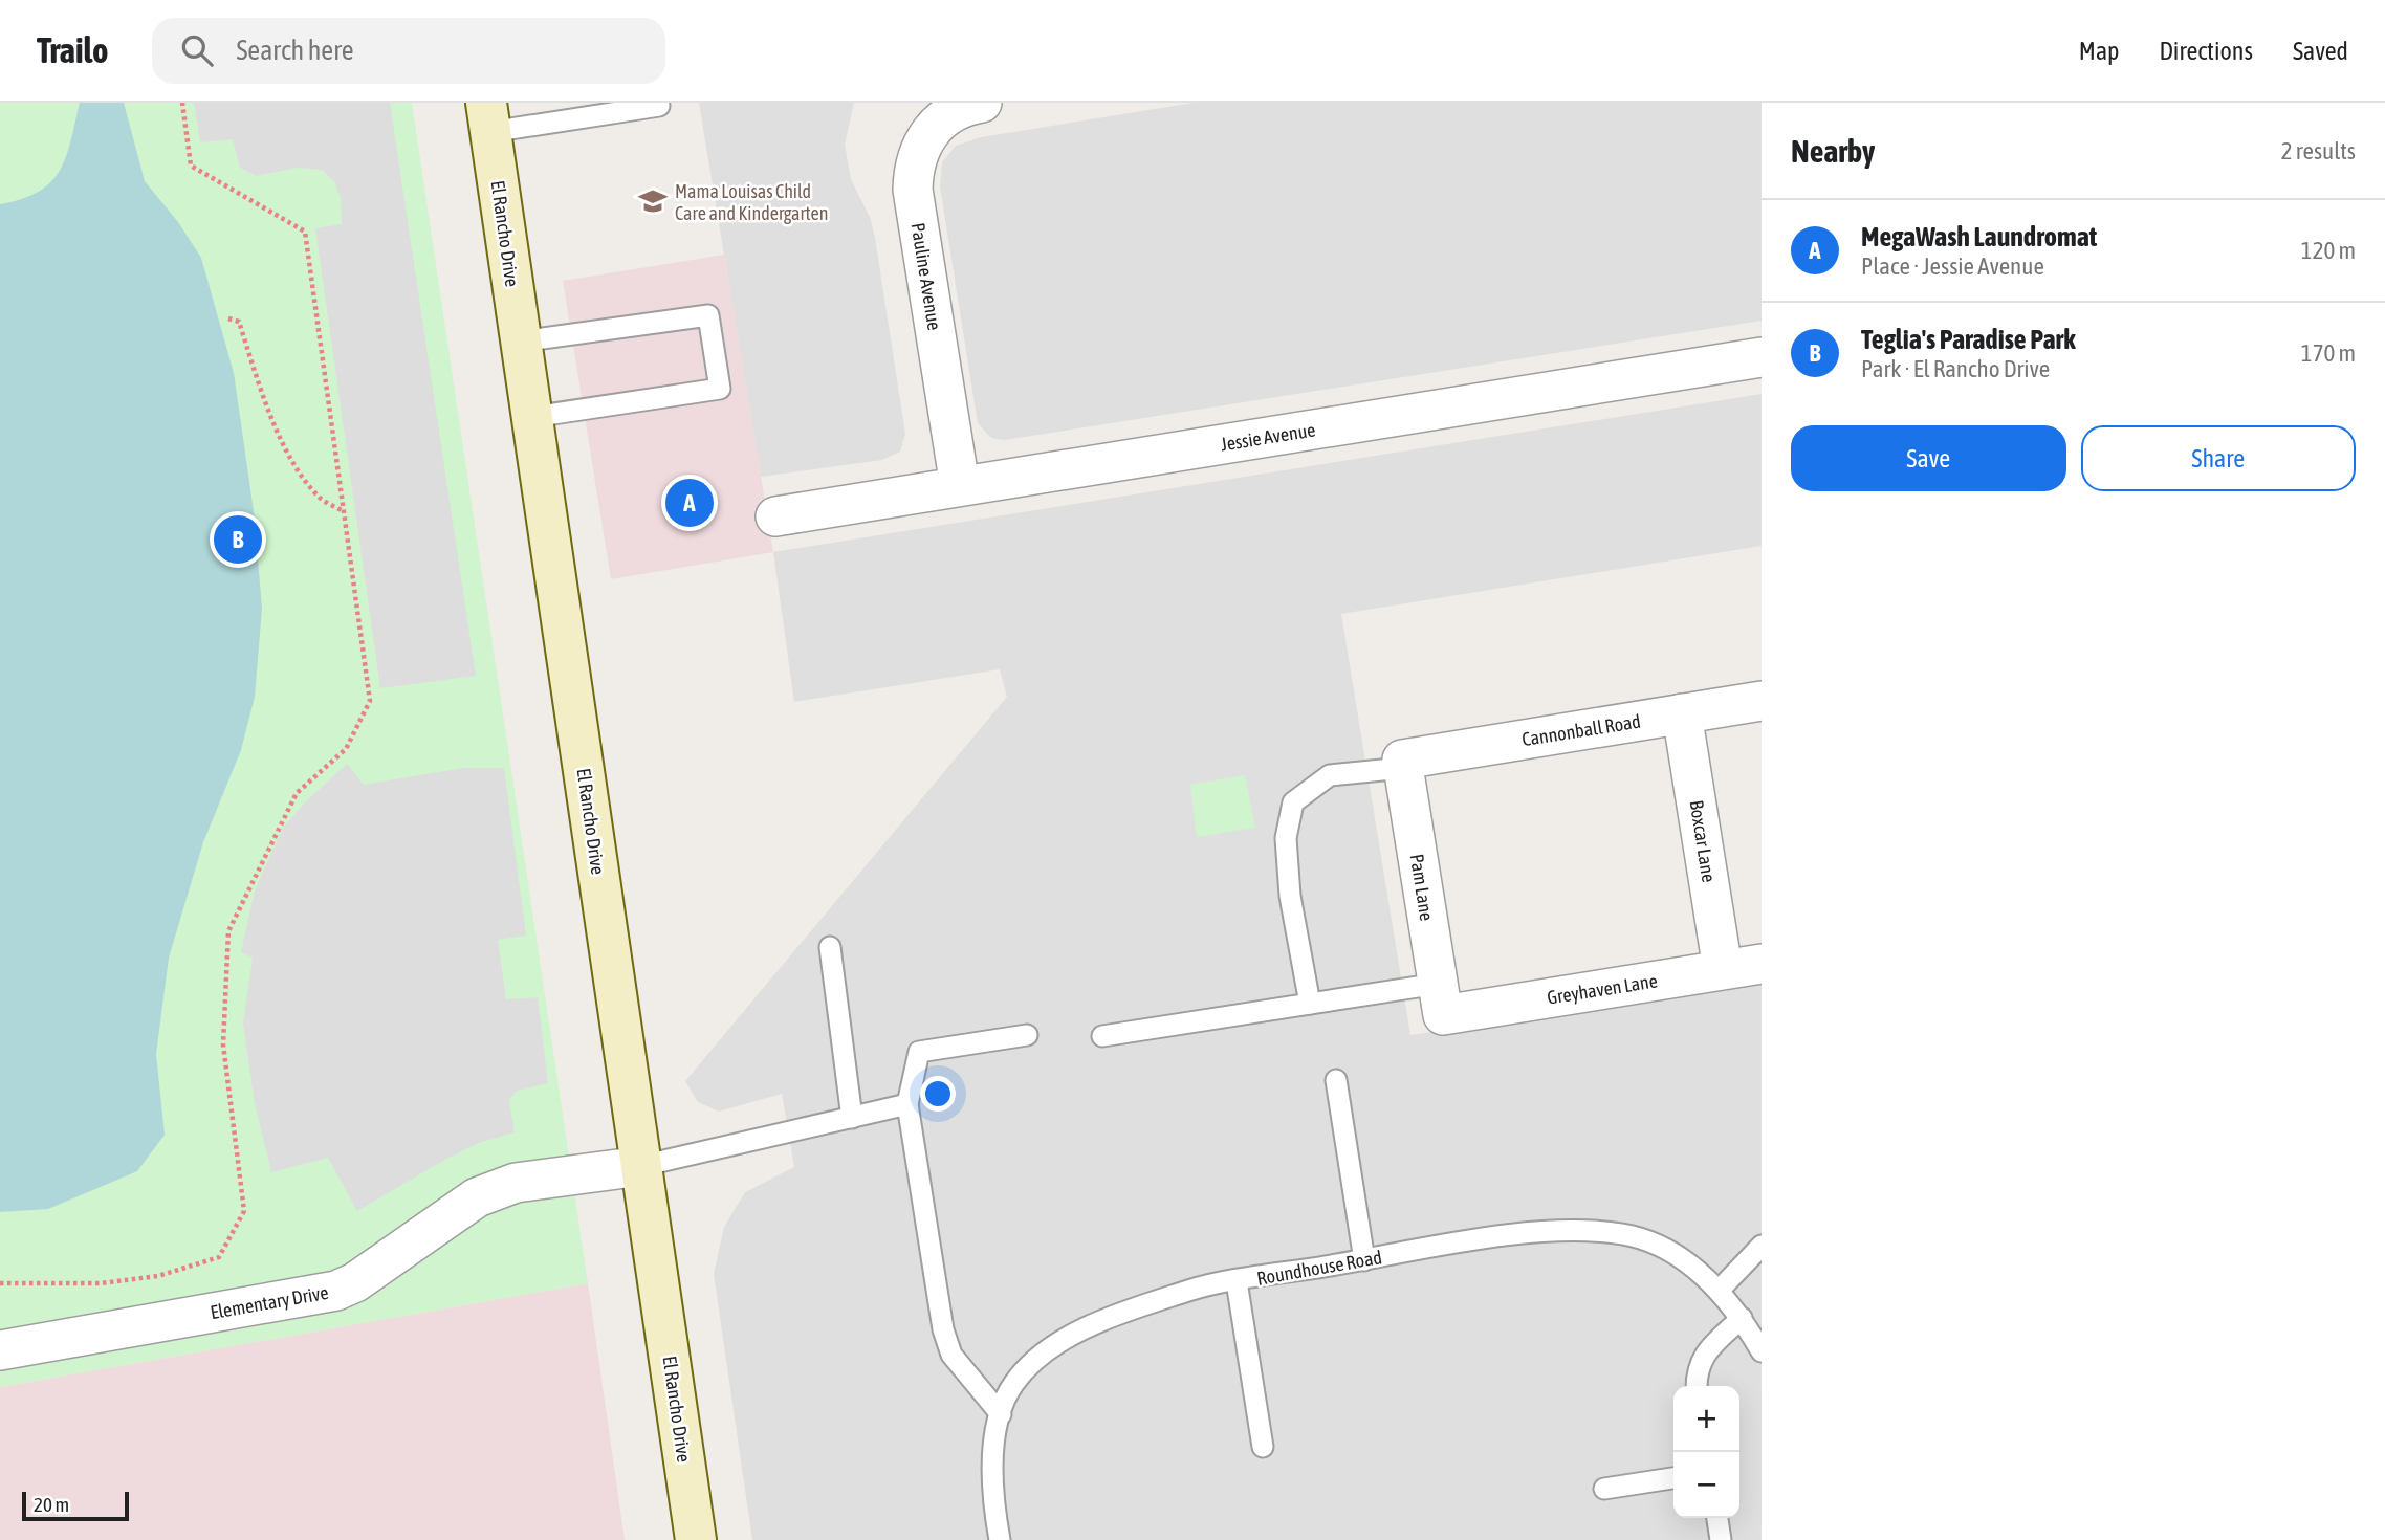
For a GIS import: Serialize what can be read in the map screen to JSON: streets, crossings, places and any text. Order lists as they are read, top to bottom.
{
  "streets": {
    "main road": ["El Rancho Drive"],
    "street": [
      "Pauline Avenue",
      "Jessie Avenue",
      "Cannonball Road",
      "Boxcar Lane",
      "Pam Lane",
      "Greyhaven Lane",
      "Elementary Drive"
    ],
    "lane": ["Roundhouse Road"]
  },
  "crossings": [
    ["El Rancho Drive", "Elementary Drive"],
    ["Pauline Avenue", "Jessie Avenue"],
    ["Cannonball Road", "Boxcar Lane"],
    ["Cannonball Road", "Pam Lane"],
    ["Boxcar Lane", "Greyhaven Lane"],
    ["Pam Lane", "Greyhaven Lane"]
  ],
  "places": {
    "school or university": ["Mama Louisas Child Care and Kindergarten"]
  },
  "scale_bar": "20 m",
  "page": {
    "header": "Trailo",
    "search": "Search here",
    "nav": ["Map", "Directions", "Saved"],
    "heading": ["Nearby", "2 results"],
    "list": [
      {
        "mark": "A",
        "name": "MegaWash Laundromat",
        "note": "Place · Jessie Avenue",
        "value": "120 m"
      },
      {
        "mark": "B",
        "name": "Teglia's Paradise Park",
        "note": "Park · El Rancho Drive",
        "value": "170 m"
      }
    ],
    "buttons": ["Save", "Share"],
    "pins": ["A", "B"],
    "map_buttons": ["+", "−"],
    "scale": "20 m"
  }
}
